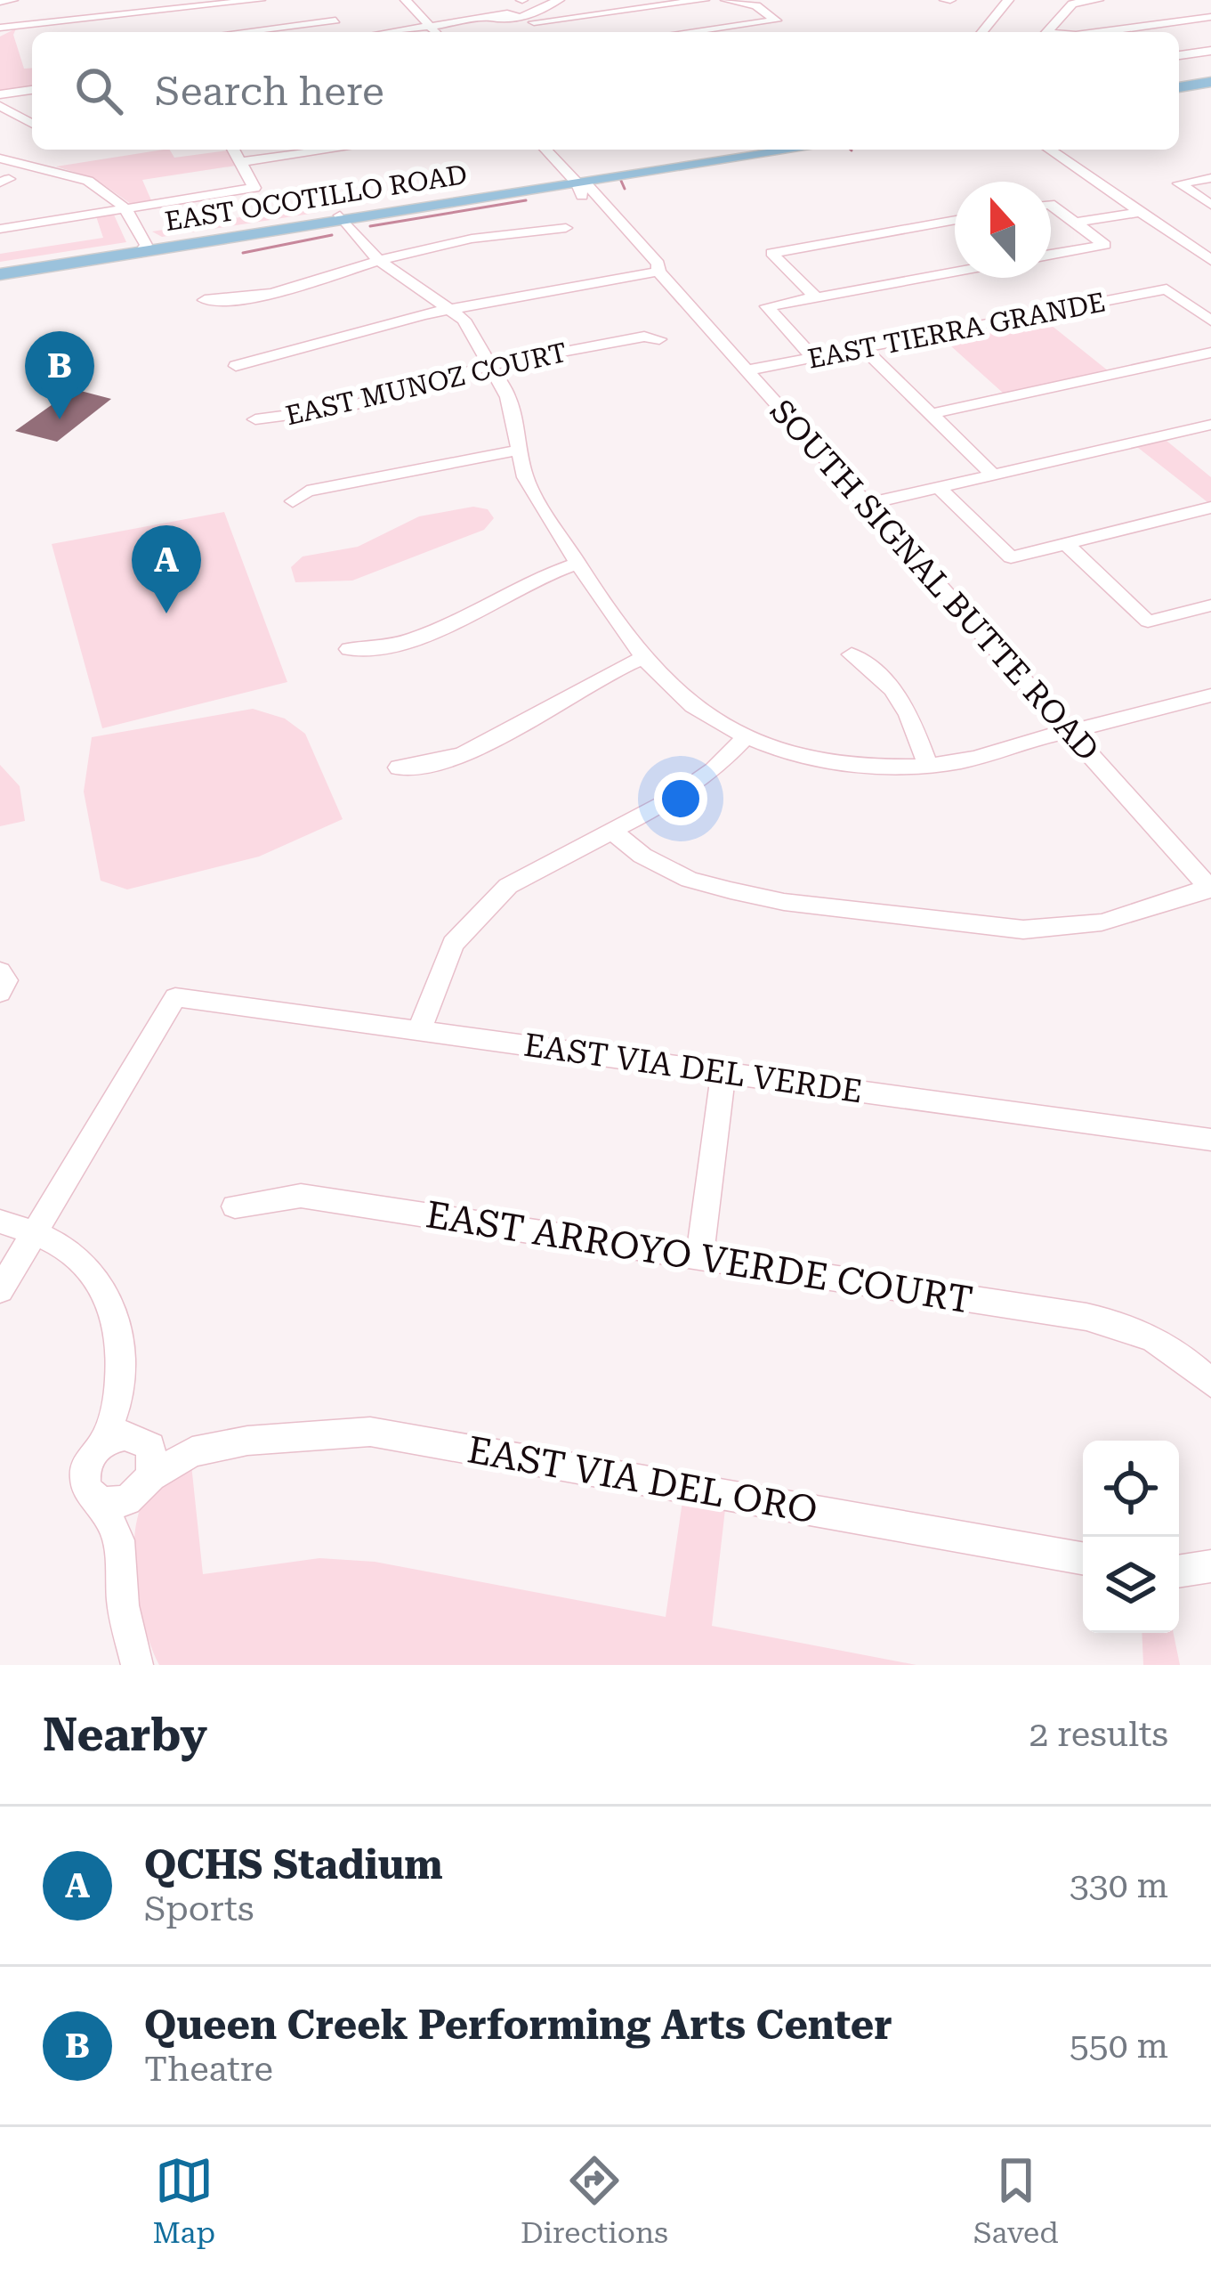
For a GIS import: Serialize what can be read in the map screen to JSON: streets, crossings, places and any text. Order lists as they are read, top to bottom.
{
  "streets": {
    "main road": ["EAST OCOTILLO ROAD"],
    "street": [
      "EAST TIERRA GRANDE",
      "EAST MUNOZ COURT",
      "SOUTH SIGNAL BUTTE ROAD",
      "EAST VIA DEL VERDE",
      "EAST ARROYO VERDE COURT",
      "EAST VIA DEL ORO"
    ]
  },
  "crossings": [
    ["EAST OCOTILLO ROAD", "SOUTH SIGNAL BUTTE ROAD"],
    ["EAST TIERRA GRANDE", "SOUTH SIGNAL BUTTE ROAD"]
  ],
  "north": "top",
  "page": {
    "search": "Search here",
    "pins": ["B", "A"],
    "heading": ["Nearby", "2 results"],
    "list": [
      {
        "mark": "A",
        "name": "QCHS Stadium",
        "note": "Sports",
        "value": "330 m"
      },
      {
        "mark": "B",
        "name": "Queen Creek Performing Arts Center",
        "note": "Theatre",
        "value": "550 m"
      }
    ],
    "nav": ["Map", "Directions", "Saved"]
  }
}
